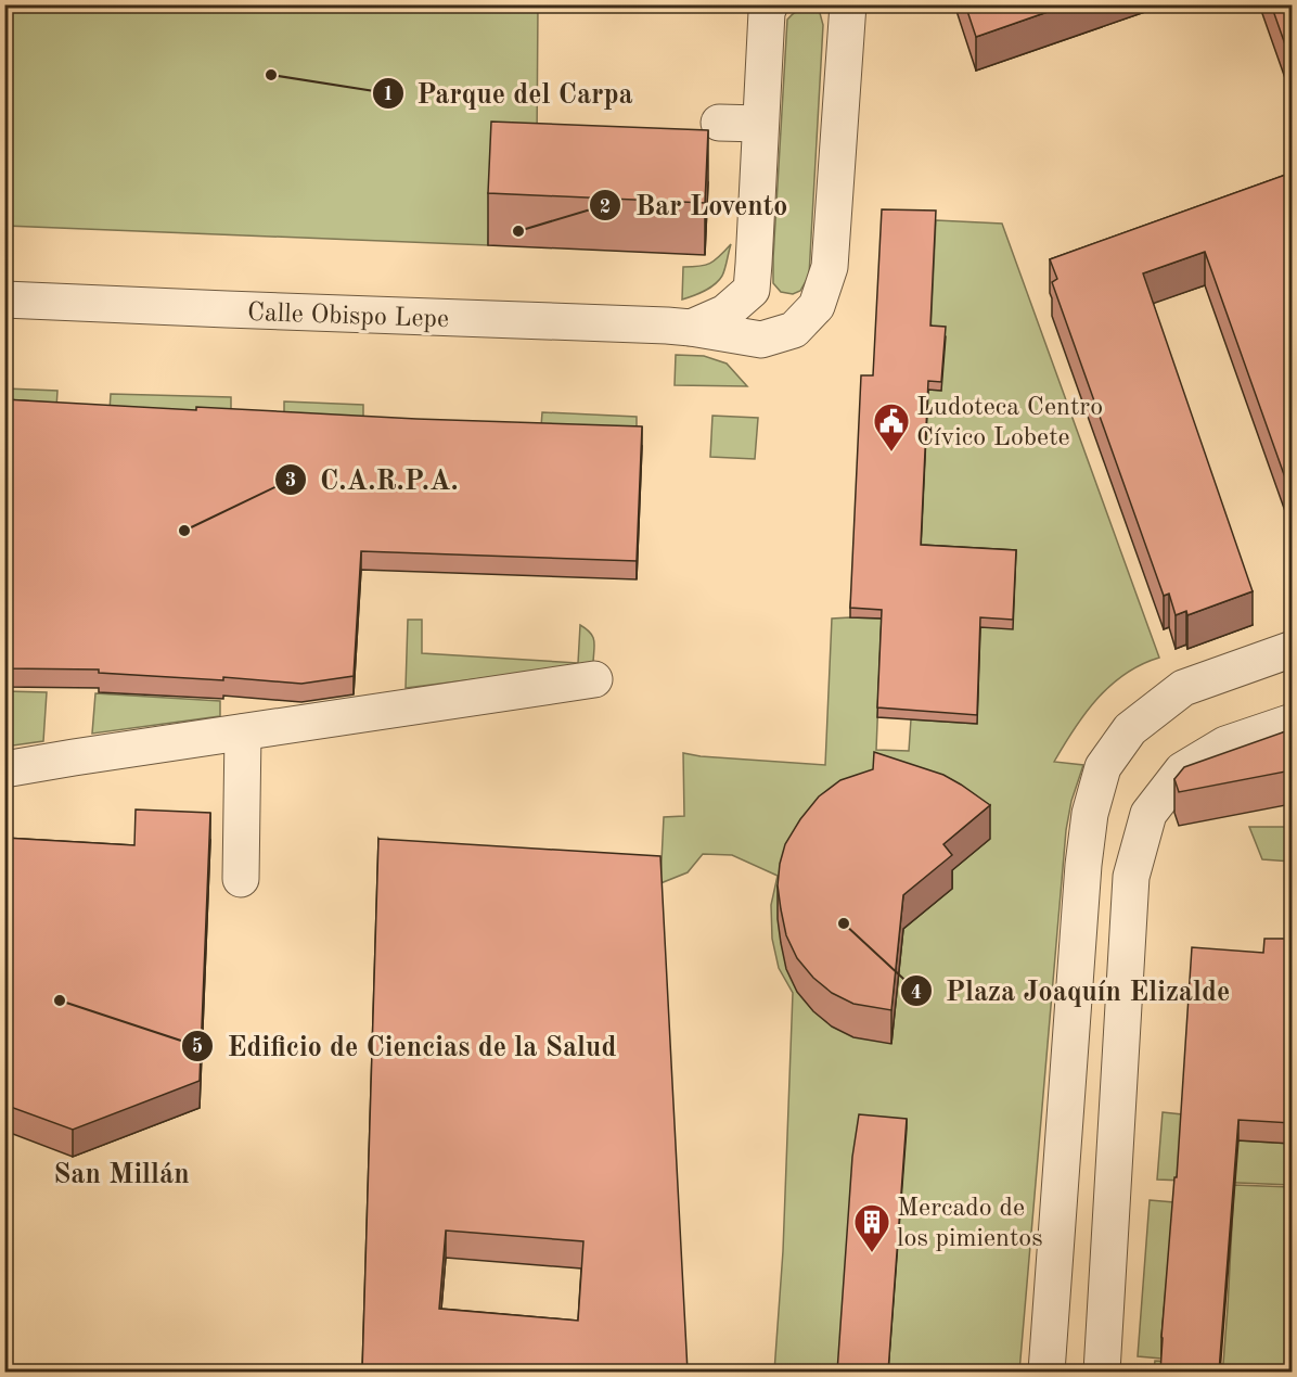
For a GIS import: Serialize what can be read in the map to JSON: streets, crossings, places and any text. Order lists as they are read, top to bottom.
{
  "streets": {
    "street": ["Calle Obispo Lepe"]
  },
  "districts": ["San Millán"],
  "places": {
    "other": [
      "Parque del Carpa",
      "Bar Lovento",
      "C.A.R.P.A.",
      "Plaza Joaquín Elizalde",
      "Edificio de Ciencias de la Salud"
    ],
    "public building": ["Ludoteca Centro Cívico Lobete"],
    "building": ["Mercado de los pimientos"]
  }
}
